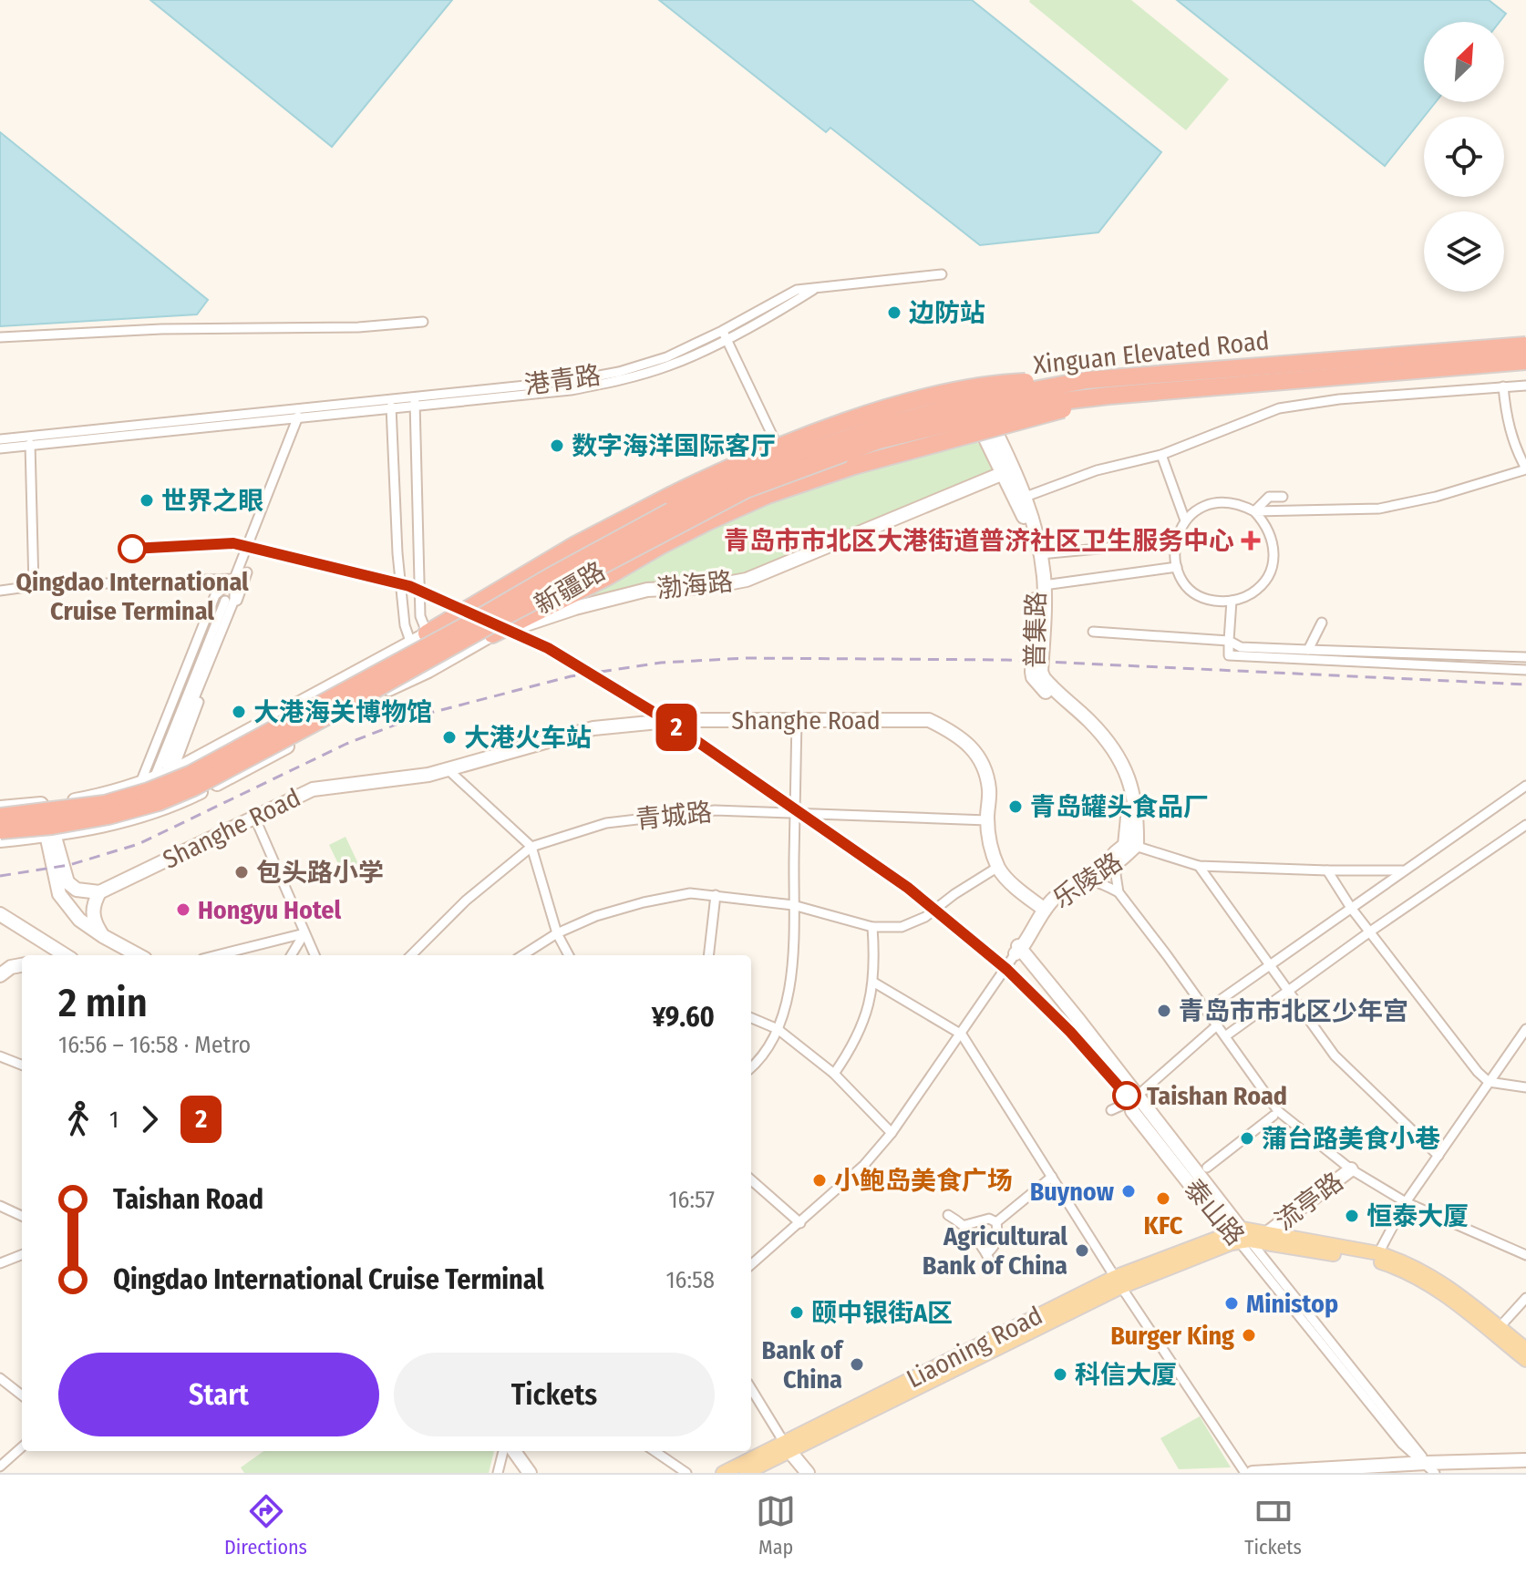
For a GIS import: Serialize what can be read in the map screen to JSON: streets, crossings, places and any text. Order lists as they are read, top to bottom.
{
  "streets": {
    "highway": ["Xinguan Elevated Road"],
    "main road": ["Liaoning Road"],
    "street": [
      "港青路",
      "渤海路",
      "新疆路",
      "普集路",
      "Shanghe Road",
      "青城路",
      "乐陵路",
      "流亭路",
      "泰山路"
    ]
  },
  "crossings": [
    ["渤海路", "新疆路"],
    ["渤海路", "普集路"],
    ["普集路", "乐陵路"],
    ["Shanghe Road", "青城路"],
    ["泰山路", "Liaoning Road"]
  ],
  "places": {
    "other": [
      "边防站",
      "数字海洋国际客厅",
      "世界之眼",
      "Qingdao International Cruise Terminal",
      "大港海关博物馆",
      "大港火车站",
      "青岛罐头食品厂",
      "包头路小学",
      "Hongyu Hotel",
      "青岛市市北区少年宫",
      "Taishan Road",
      "蒲台路美食小巷",
      "小鲍岛美食广场",
      "Buynow",
      "KFC",
      "恒泰大厦",
      "Agricultural Bank of China",
      "Ministop",
      "颐中银街A区",
      "Burger King",
      "Bank of China",
      "科信大厦"
    ],
    "health": ["青岛市市北区大港街道普济社区卫生服务中心"]
  },
  "lines": ["metro line 2"],
  "north": "top right",
  "page": {
    "on_map": "2",
    "heading": ["2 min", "16:56 – 16:58 · Metro", "¥9.60"],
    "legs": ["1", "2"],
    "list": [
      {
        "name": "Taishan Road",
        "value": "16:57"
      },
      {
        "name": "Qingdao International Cruise Terminal",
        "value": "16:58"
      }
    ],
    "buttons": ["Start", "Tickets"],
    "tabs": ["Directions", "Map", "Tickets"]
  }
}
